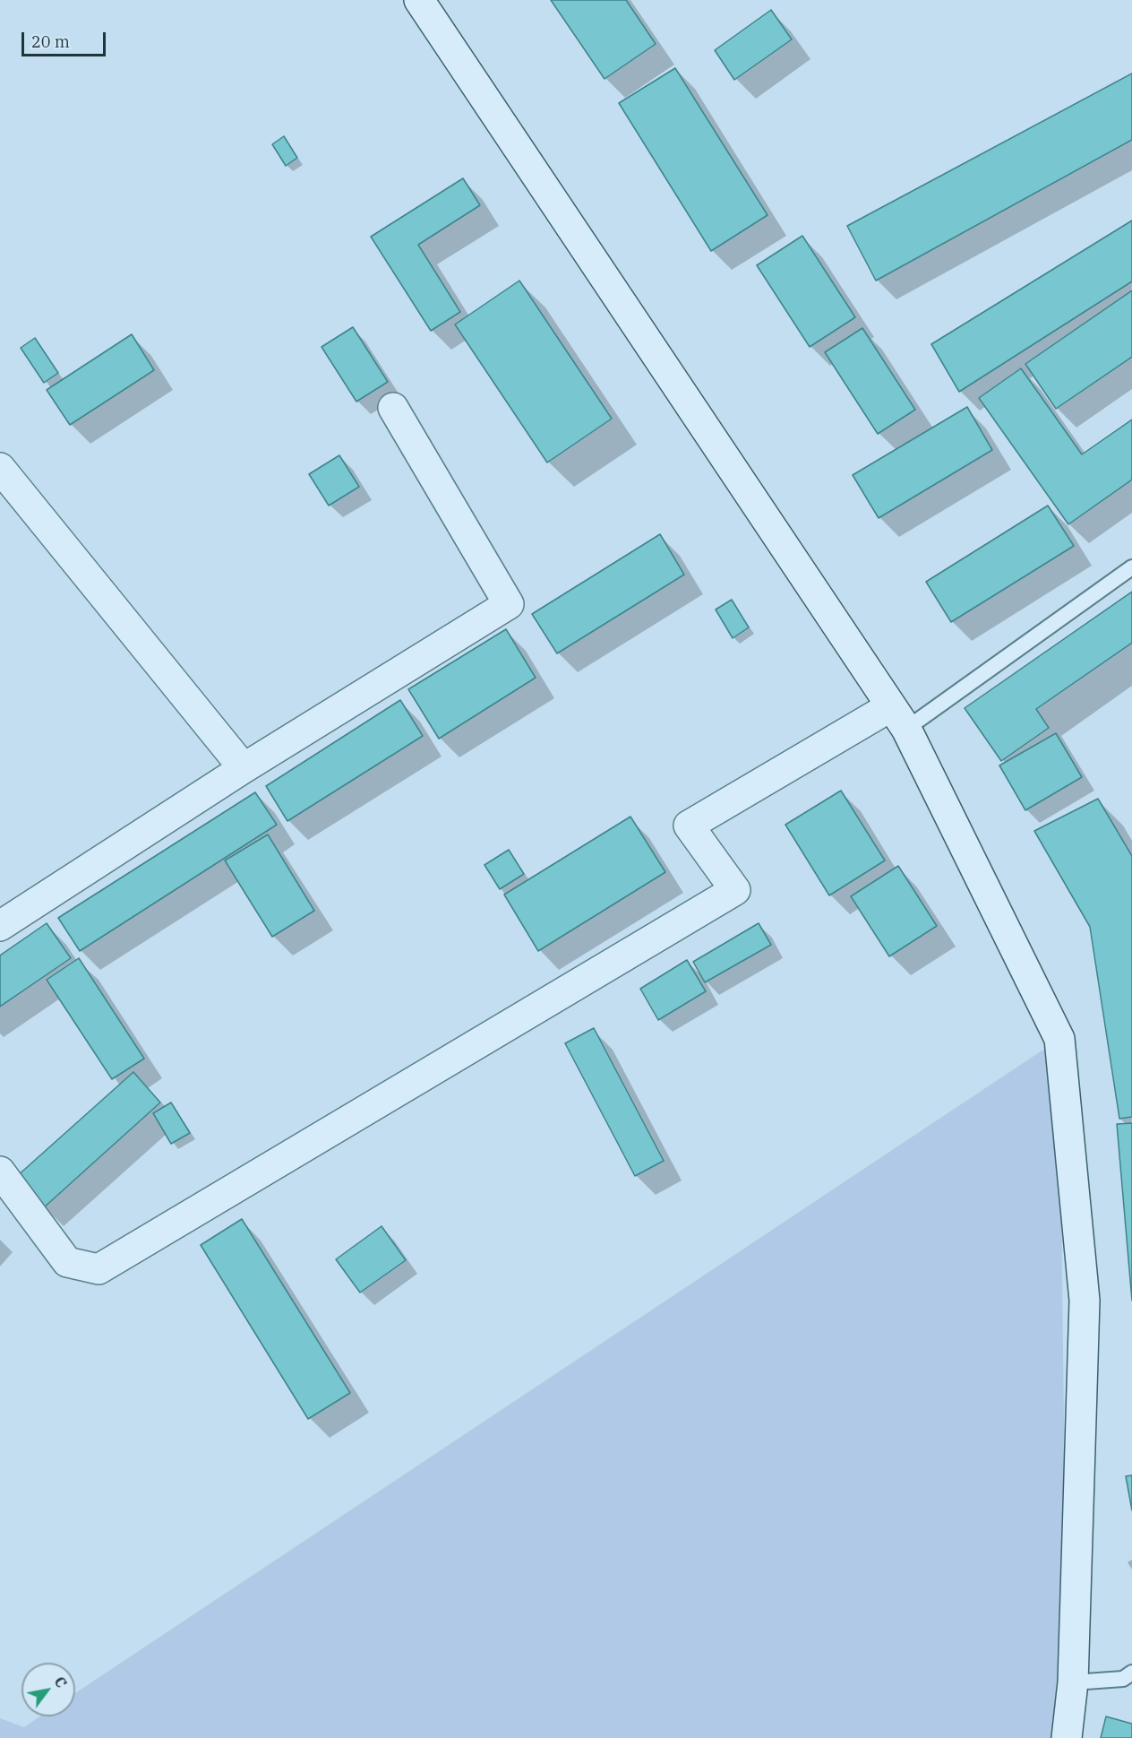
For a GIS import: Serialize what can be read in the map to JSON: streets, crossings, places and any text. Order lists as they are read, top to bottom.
{
  "scale_bar": "20 m",
  "north": "top right"
}
